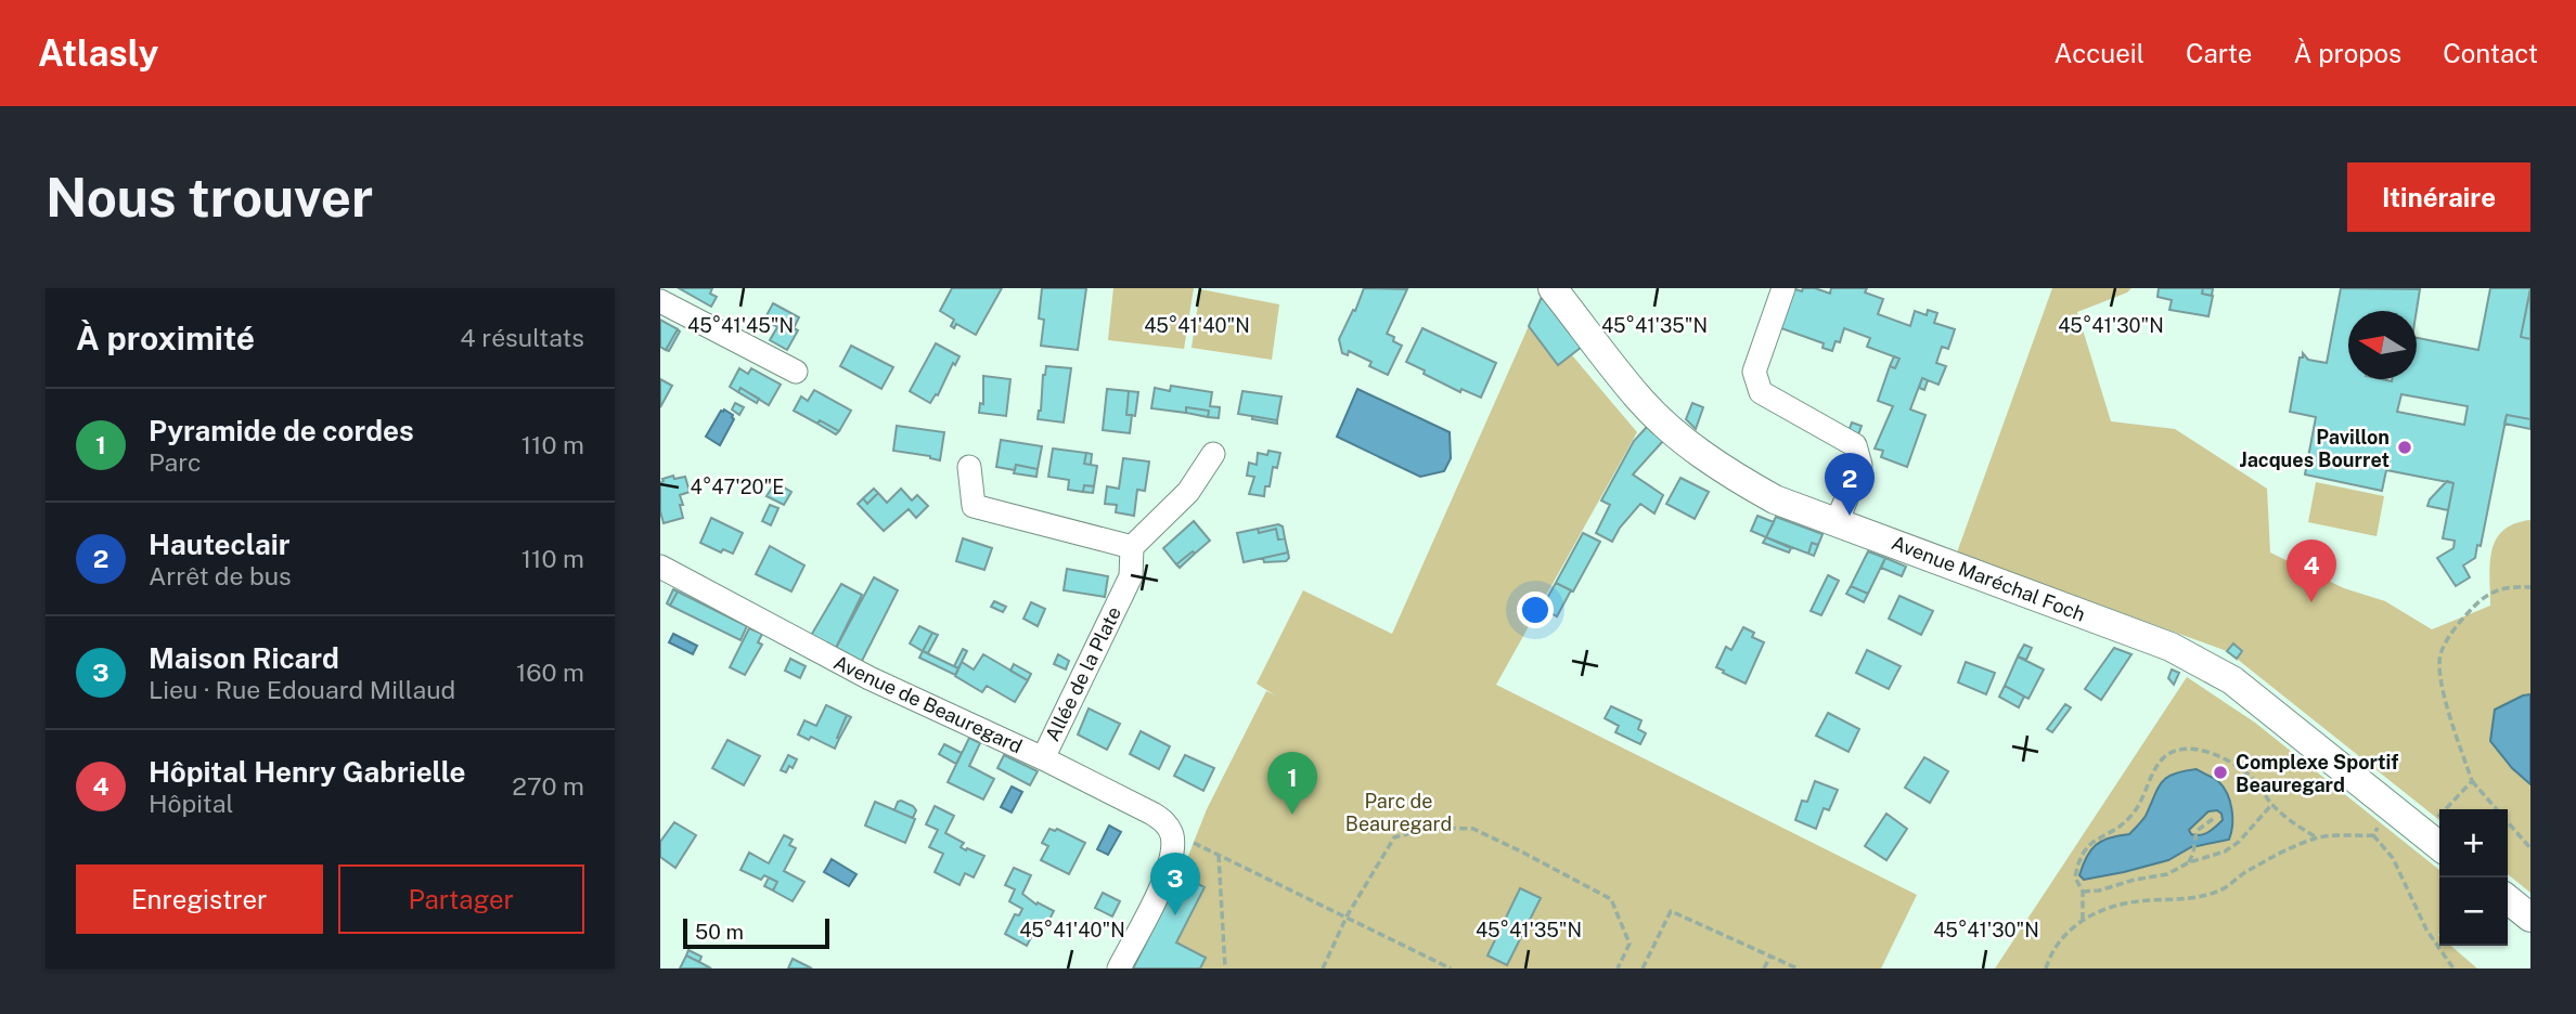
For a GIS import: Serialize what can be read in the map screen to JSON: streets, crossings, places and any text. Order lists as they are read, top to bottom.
{
  "streets": {
    "main road": ["Avenue Maréchal Foch"],
    "street": ["Allée de la Plate", "Avenue de Beauregard"]
  },
  "crossings": [
    ["Allée de la Plate", "Avenue de Beauregard"]
  ],
  "parks": ["Parc de Beauregard"],
  "places": ["Pavillon Jacques Bourret", "Complexe Sportif Beauregard"],
  "scale_bar": "50 m",
  "north": "left",
  "page": {
    "header": "Atlasly",
    "nav": [
      "Accueil",
      "Carte",
      "À propos",
      "Contact"
    ],
    "buttons": [
      "Itinéraire",
      ["Enregistrer", "Partager"]
    ],
    "title": "Nous trouver",
    "heading": ["À proximité", "4 résultats"],
    "list": [
      {
        "mark": "1",
        "name": "Pyramide de cordes",
        "note": "Parc",
        "value": "110 m"
      },
      {
        "mark": "2",
        "name": "Hauteclair",
        "note": "Arrêt de bus",
        "value": "110 m"
      },
      {
        "mark": "3",
        "name": "Maison Ricard",
        "note": "Lieu · Rue Edouard Millaud",
        "value": "160 m"
      },
      {
        "mark": "4",
        "name": "Hôpital Henry Gabrielle",
        "note": "Hôpital",
        "value": "270 m"
      }
    ],
    "pins": [
      "2",
      "4",
      "1",
      "3"
    ],
    "map_buttons": ["+", "−"],
    "scale": "50 m"
  },
  "coordinates": [
    "45°41'45\"N",
    "45°41'40\"N",
    "45°41'35\"N",
    "45°41'30\"N",
    "4°47'20\"E"
  ]
}
